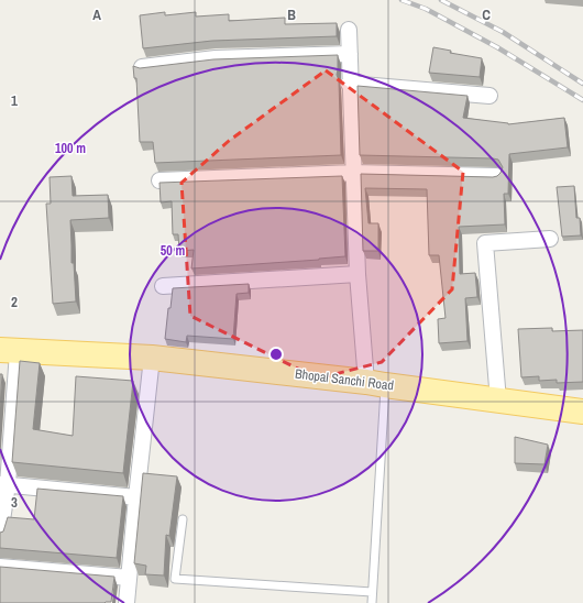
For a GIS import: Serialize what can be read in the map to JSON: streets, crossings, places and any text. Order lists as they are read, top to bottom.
{
  "streets": {
    "main road": ["Bhopal Sanchi Road"]
  },
  "grid": {
    "columns": ["A", "B", "C"],
    "rows": ["1", "2", "3"]
  },
  "rings": ["100 m", "50 m"]
}
